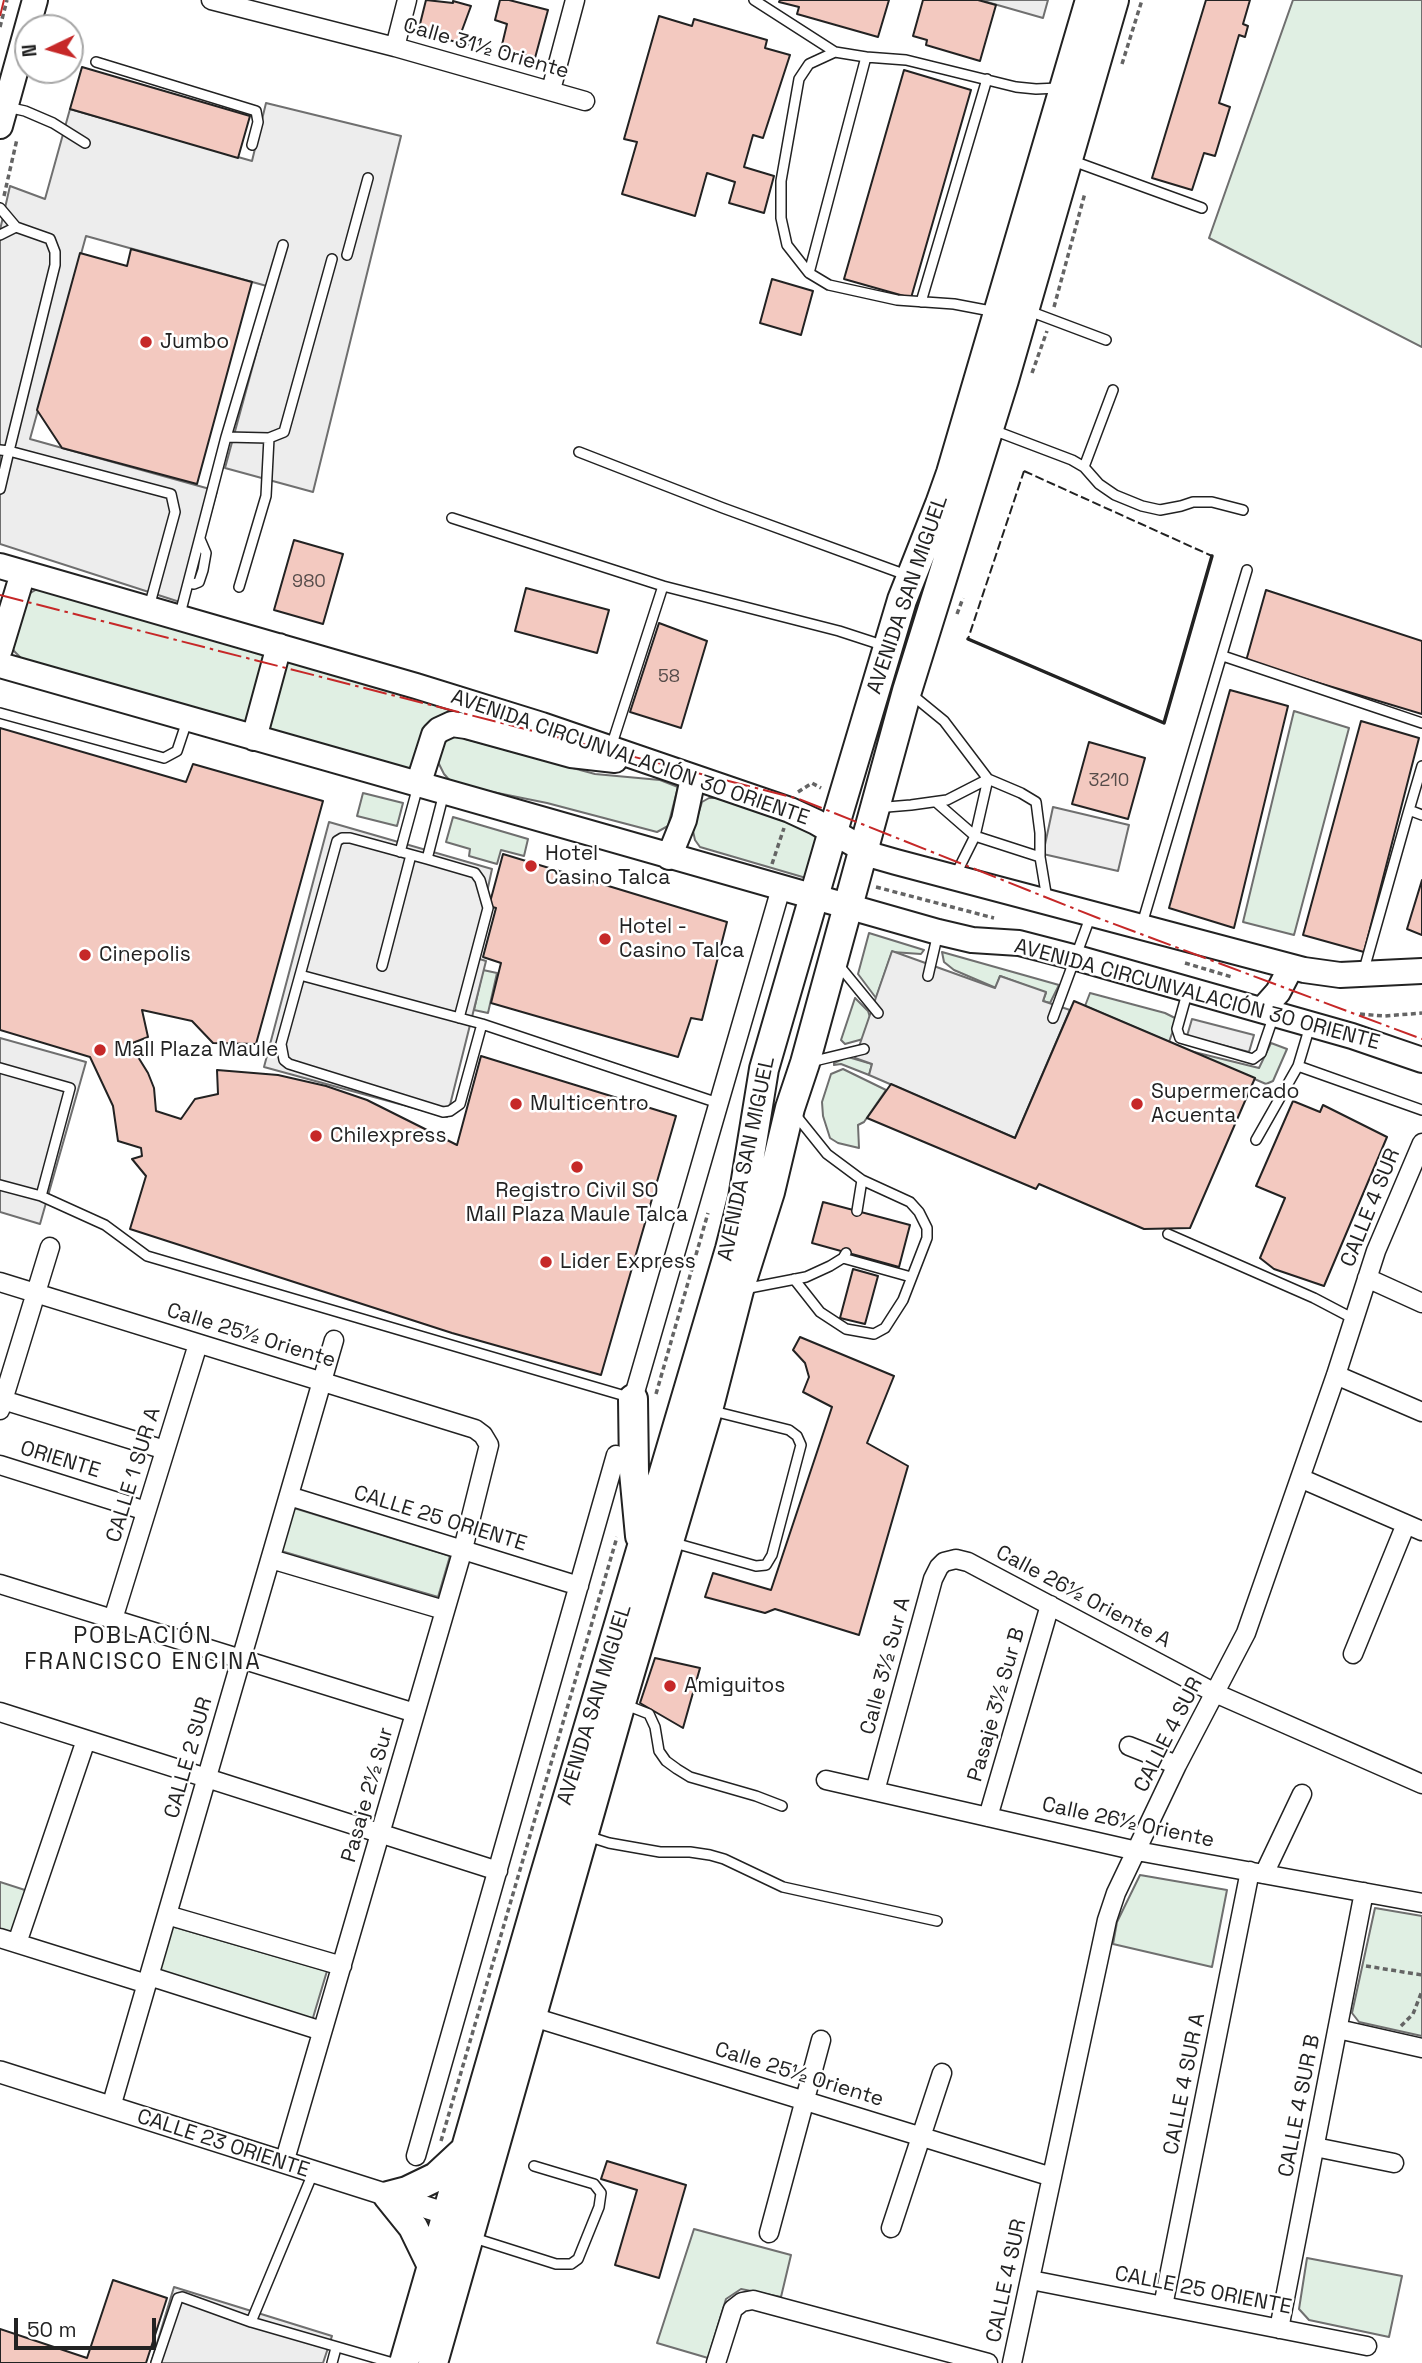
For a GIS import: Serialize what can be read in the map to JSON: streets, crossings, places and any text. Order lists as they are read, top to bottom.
{
  "streets": {
    "highway": ["AVENIDA SAN MIGUEL"],
    "main road": ["AVENIDA CIRCUNVALACIÓN 30 ORIENTE"],
    "street": [
      "Calle 31½ Oriente",
      "CALLE 4 SUR",
      "Calle 25½ Oriente",
      "ORIENTE",
      "CALLE 1 SUR A",
      "CALLE 25 ORIENTE",
      "Calle 26½ Oriente A",
      "Calle 3½ Sur A",
      "Pasaje 3½ Sur B",
      "CALLE 2 SUR",
      "Pasaje 2½ Sur",
      "Calle 26½ Oriente",
      "CALLE 4 SUR A",
      "CALLE 4 SUR B",
      "CALLE 23 ORIENTE"
    ]
  },
  "crossings": [
    ["AVENIDA SAN MIGUEL", "AVENIDA CIRCUNVALACIÓN 30 ORIENTE"],
    ["AVENIDA SAN MIGUEL", "Calle 25½ Oriente"],
    ["AVENIDA SAN MIGUEL", "CALLE 23 ORIENTE"],
    ["CALLE 4 SUR", "Calle 25½ Oriente"],
    ["CALLE 4 SUR", "CALLE 25 ORIENTE"],
    ["CALLE 4 SUR", "Calle 26½ Oriente A"],
    ["CALLE 4 SUR", "Calle 26½ Oriente"],
    ["Calle 25½ Oriente", "CALLE 1 SUR A"],
    ["Calle 25½ Oriente", "CALLE 2 SUR"],
    ["Calle 25½ Oriente", "Pasaje 2½ Sur"],
    ["ORIENTE", "CALLE 1 SUR A"],
    ["CALLE 25 ORIENTE", "CALLE 2 SUR"],
    ["CALLE 25 ORIENTE", "Pasaje 2½ Sur"],
    ["CALLE 25 ORIENTE", "CALLE 4 SUR A"],
    ["CALLE 25 ORIENTE", "CALLE 4 SUR B"],
    ["Calle 26½ Oriente A", "Calle 3½ Sur A"],
    ["Calle 26½ Oriente A", "Pasaje 3½ Sur B"],
    ["Calle 3½ Sur A", "Calle 26½ Oriente"],
    ["Pasaje 3½ Sur B", "Calle 26½ Oriente"],
    ["CALLE 2 SUR", "CALLE 23 ORIENTE"],
    ["Pasaje 2½ Sur", "CALLE 23 ORIENTE"],
    ["Calle 26½ Oriente", "CALLE 4 SUR A"],
    ["Calle 26½ Oriente", "CALLE 4 SUR B"]
  ],
  "districts": ["POBLACIÓN FRANCISCO ENCINA"],
  "places": [
    "Jumbo",
    "Hotel Casino Talca",
    "Hotel - Casino Talca",
    "Cinepolis",
    "Mall Plaza Maule",
    "Multicentro",
    "Supermercado Acuenta",
    "Chilexpress",
    "Registro Civil SO Mall Plaza Maule Talca",
    "Lider Express",
    "Amiguitos"
  ],
  "house_numbers": ["980", "58", "3210"],
  "scale_bar": "50 m",
  "north": "left"
}
